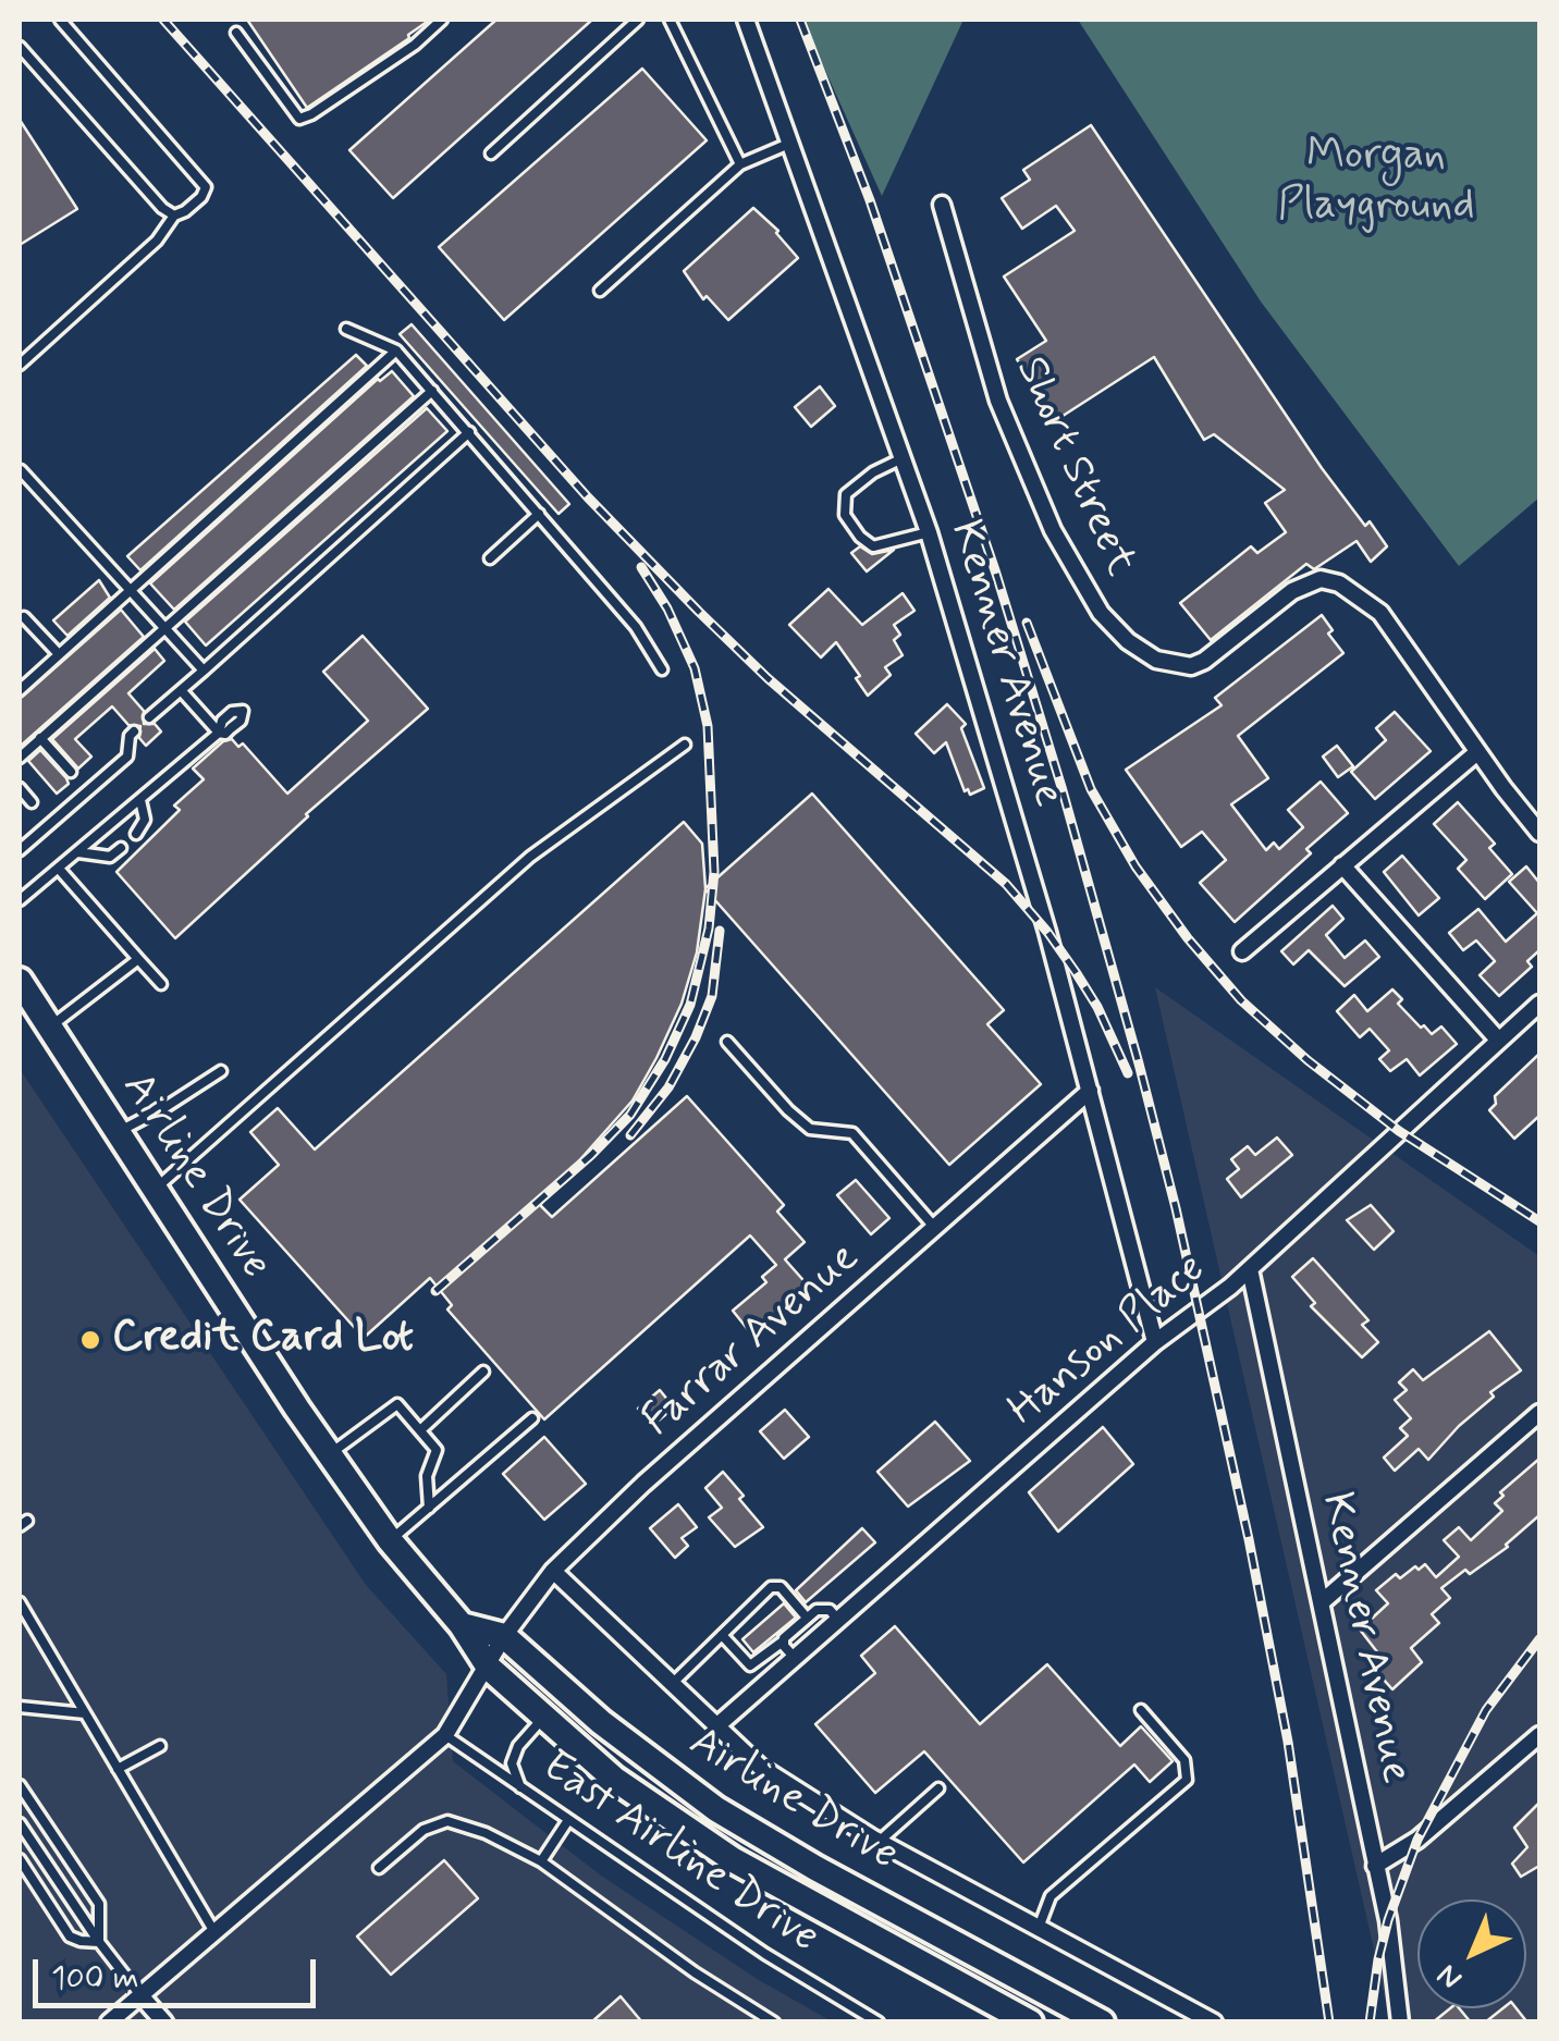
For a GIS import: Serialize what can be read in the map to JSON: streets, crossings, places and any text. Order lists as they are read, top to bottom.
{
  "streets": {
    "highway": ["Airline Drive"],
    "street": [
      "Short Street",
      "Kenner Avenue",
      "Farrar Avenue",
      "Hanson Place"
    ],
    "lane": ["East Airline Drive"]
  },
  "crossings": [
    ["Kenner Avenue", "Farrar Avenue"],
    ["Kenner Avenue", "Hanson Place"],
    ["Airline Drive", "Farrar Avenue"],
    ["Farrar Avenue", "East Airline Drive"]
  ],
  "parks": ["Morgan Playground"],
  "places": ["Credit Card Lot"],
  "scale_bar": "100 m",
  "north": "bottom left"
}
